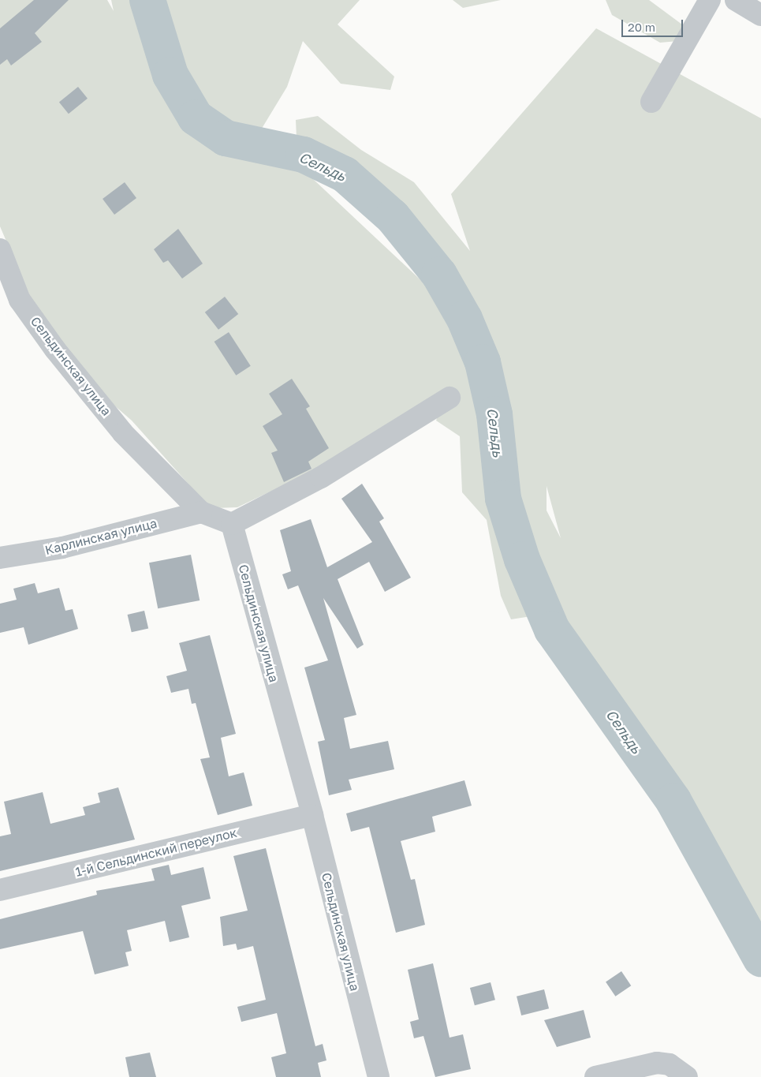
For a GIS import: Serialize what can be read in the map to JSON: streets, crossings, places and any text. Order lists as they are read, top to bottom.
{
  "streets": {
    "street": ["Сельдинская улица", "Карлинская улица", "1-й Сельдинский переулок"]
  },
  "crossings": [
    ["Сельдинская улица", "Карлинская улица"],
    ["Сельдинская улица", "1-й Сельдинский переулок"]
  ],
  "water": ["Сельдь"],
  "scale_bar": "20 m"
}
